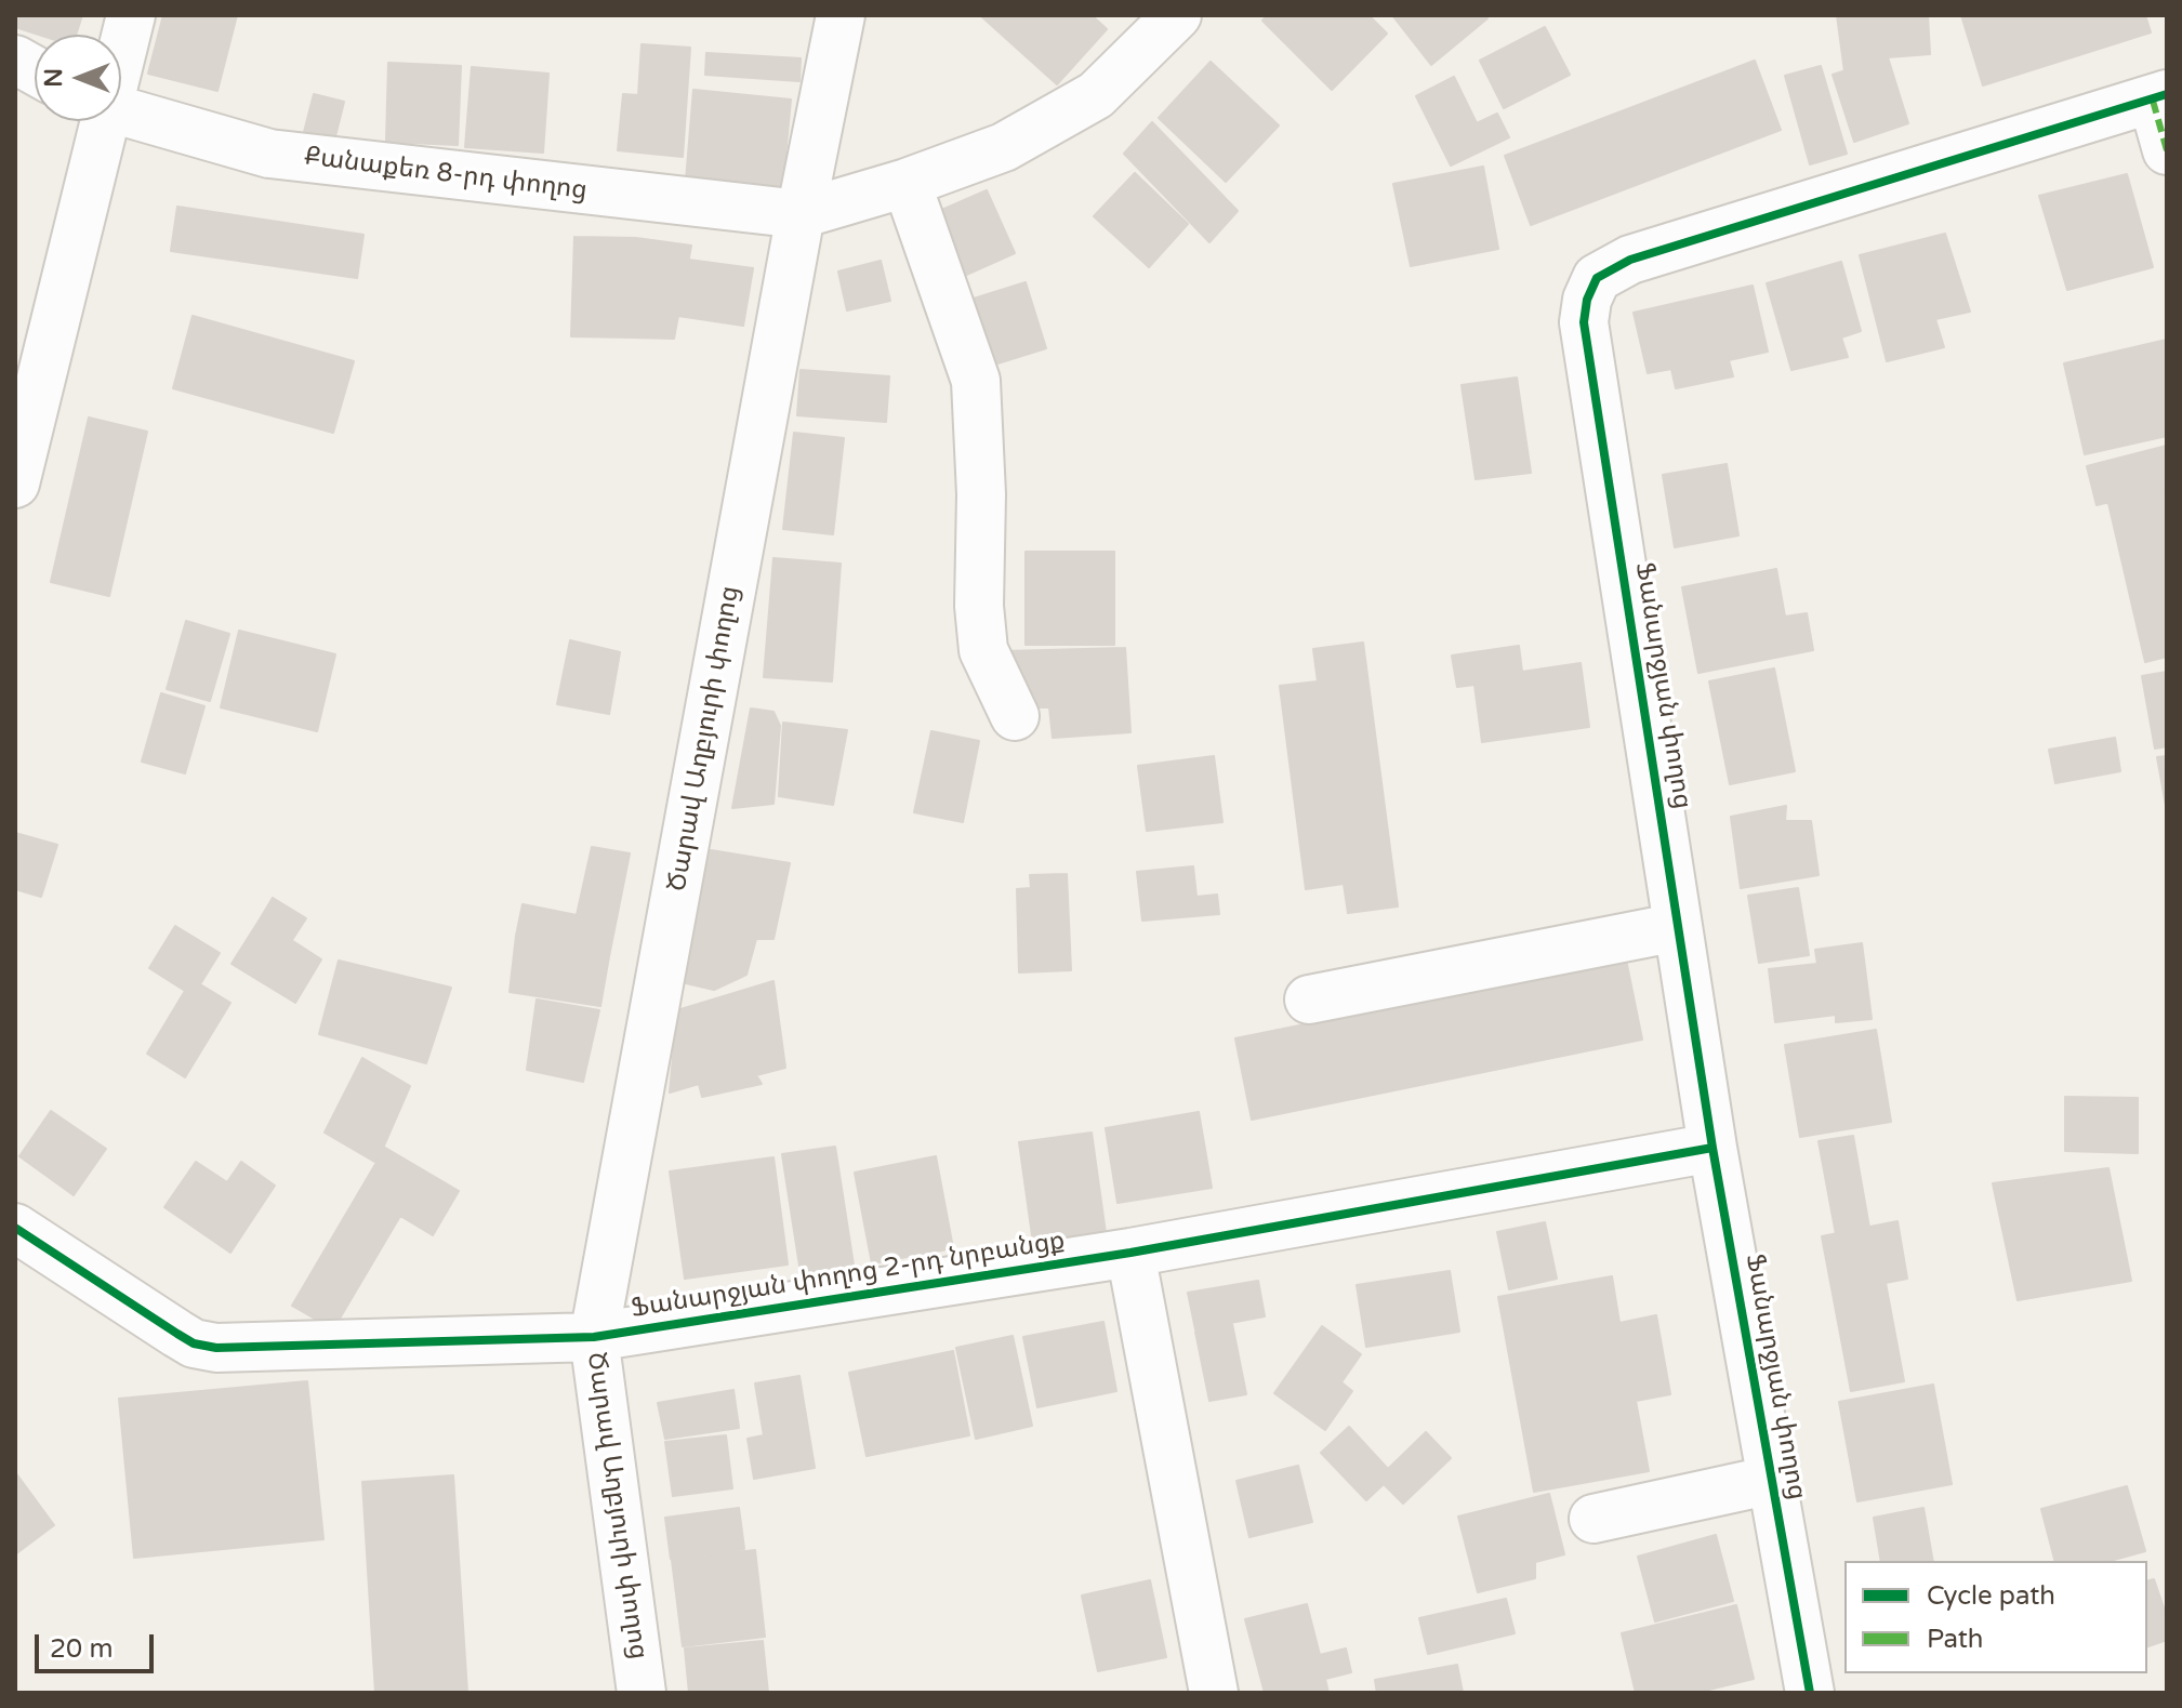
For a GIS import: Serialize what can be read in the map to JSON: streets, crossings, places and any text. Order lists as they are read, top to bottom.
{
  "streets": {
    "street": [
      "Քանաքեռ 8-րդ փողոց",
      "Ֆանարջյան փողոց",
      "Ծարավ Աղբյուրի փողոց",
      "Ֆանարջյան փողոց 2-րդ նրբանցք"
    ]
  },
  "crossings": [
    ["Քանաքեռ 8-րդ փողոց", "Ծարավ Աղբյուրի փողոց"],
    ["Ֆանարջյան փողոց", "Ֆանարջյան փողոց 2-րդ նրբանցք"],
    ["Ծարավ Աղբյուրի փողոց", "Ֆանարջյան փողոց 2-րդ նրբանցք"]
  ],
  "legend": ["Cycle path", "Path"],
  "scale_bar": "20 m",
  "north": "left"
}
